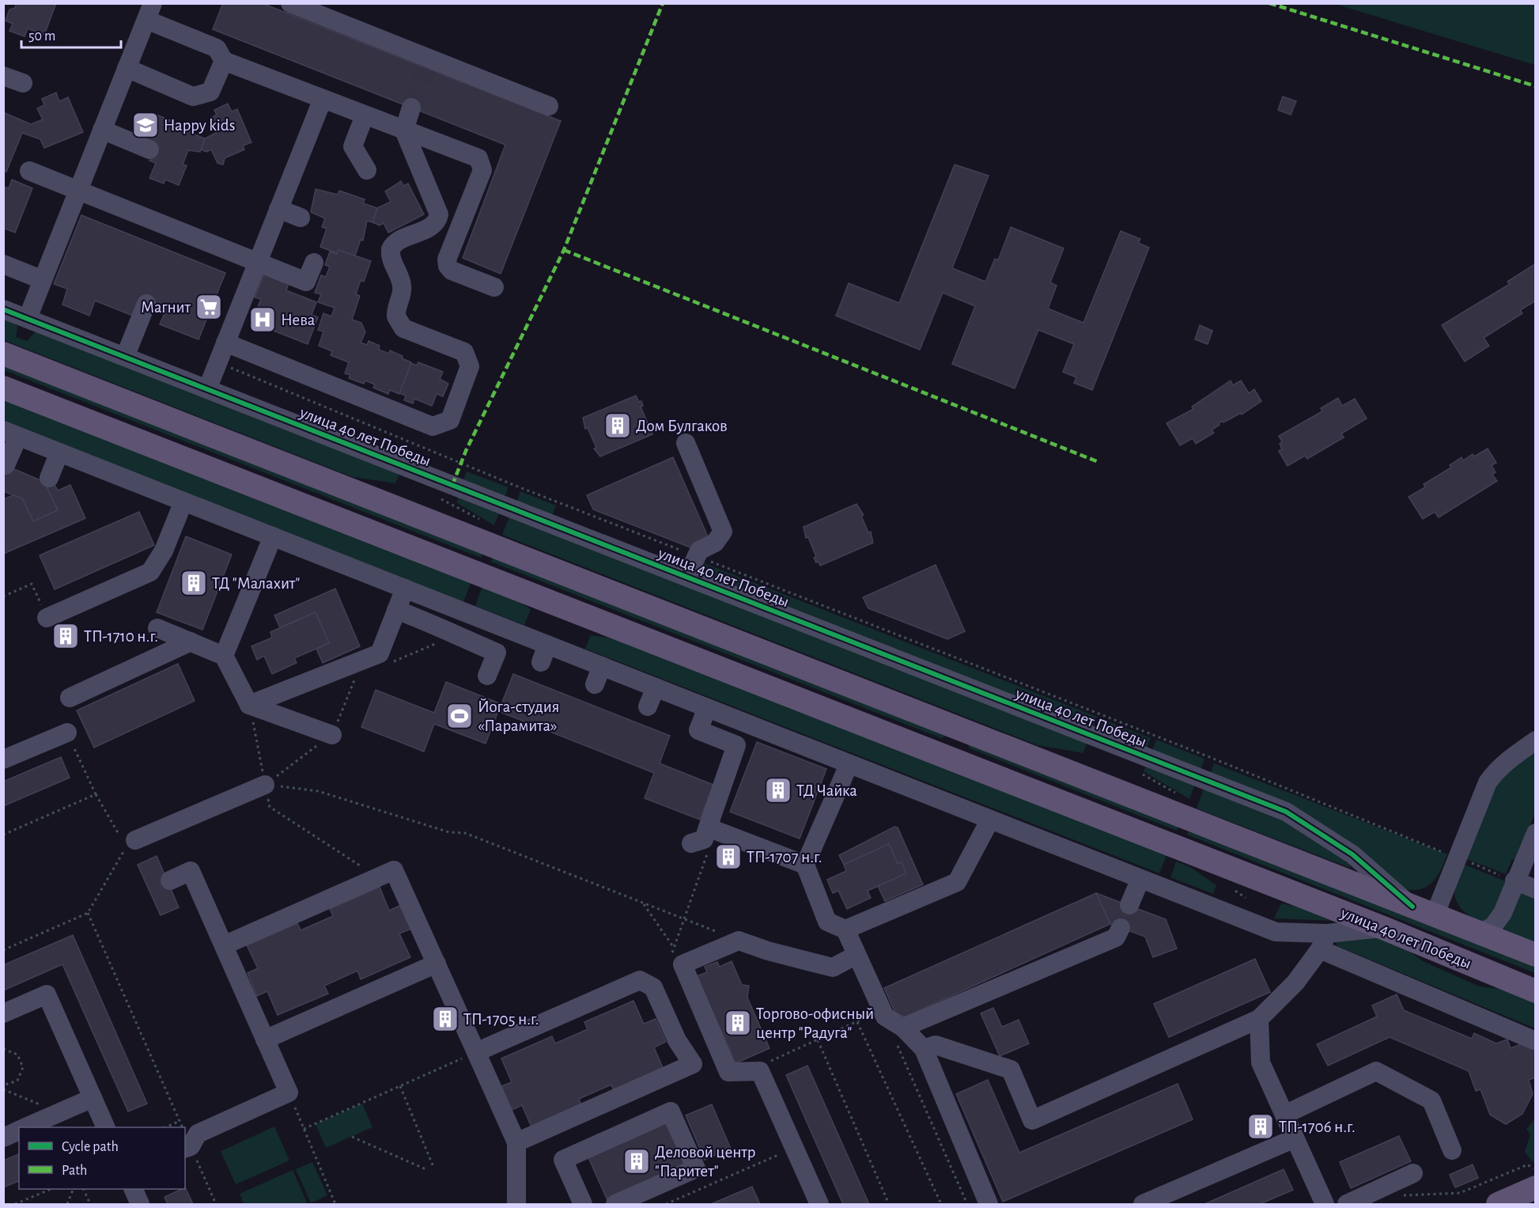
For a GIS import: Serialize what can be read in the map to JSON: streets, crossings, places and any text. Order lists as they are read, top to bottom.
{
  "streets": {
    "main road": ["улица 40 лет Победы"]
  },
  "places": {
    "school or university": ["Happy kids"],
    "supermarket": ["Магнит"],
    "hospital": ["Нева"],
    "building": [
      "Дом Булгаков",
      "ТД \"Малахит\"",
      "ТП-1710 н.г.",
      "ТД Чайка",
      "ТП-1707 н.г.",
      "ТП-1705 н.г.",
      "Торгово-офисный центр \"Радуга\"",
      "ТП-1706 н.г.",
      "Деловой центр \"Паритет\""
    ],
    "sports": ["Йога-студия «Парамита»"]
  },
  "legend": ["Cycle path", "Path"],
  "scale_bar": "50 m"
}
